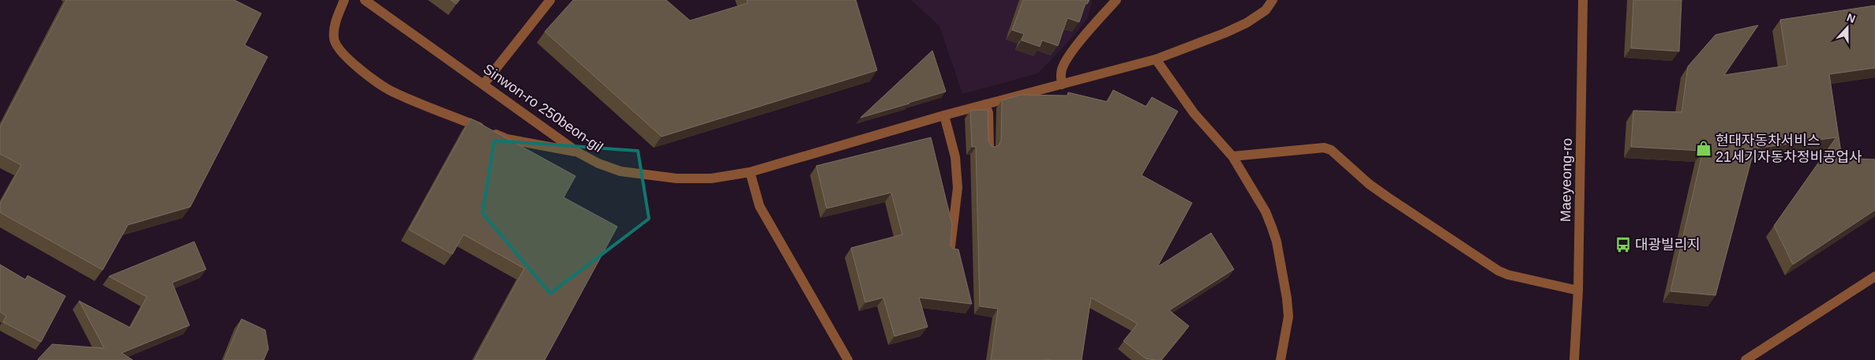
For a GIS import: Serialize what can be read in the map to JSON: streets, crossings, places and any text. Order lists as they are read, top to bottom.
{
  "streets": {
    "street": ["Sinwon-ro 250beon-gil", "Maeyeong-ro"]
  },
  "places": {
    "shop": ["현대자동차서비스 21세기자동차정비공업사"],
    "bus stop": ["대광빌리지"]
  },
  "north": "top"
}
